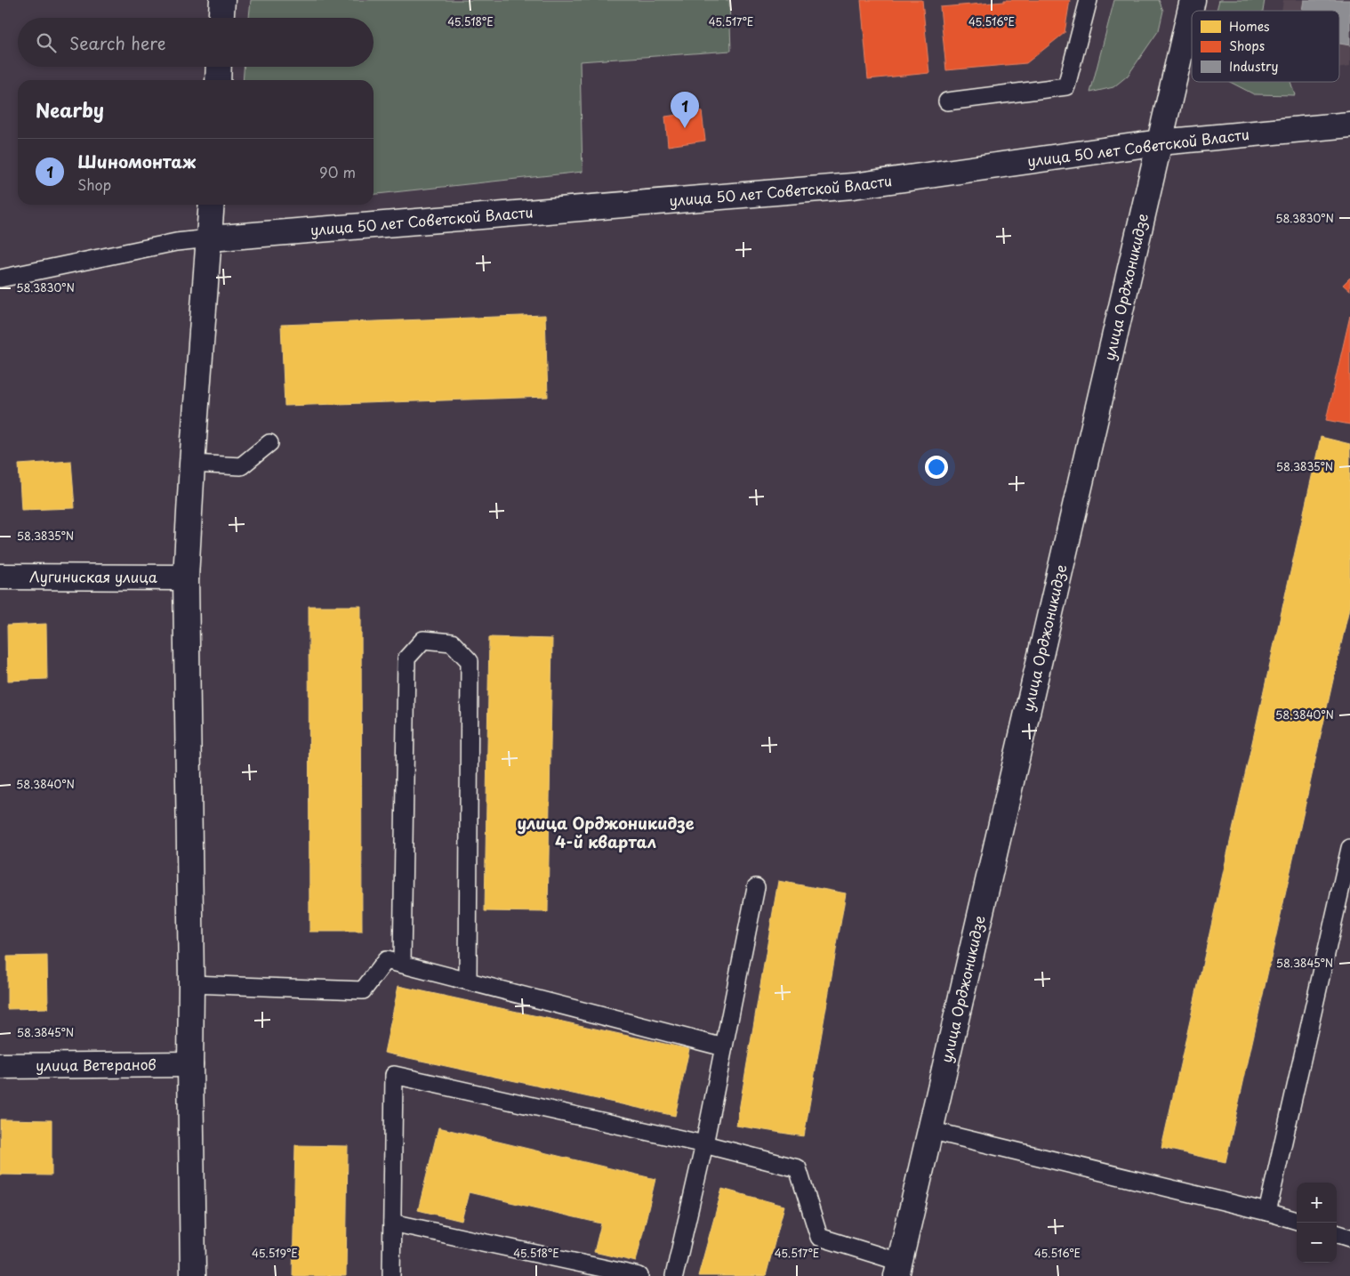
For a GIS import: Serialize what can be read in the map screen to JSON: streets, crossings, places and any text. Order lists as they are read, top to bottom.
{
  "streets": {
    "street": [
      "улица 50 лет Советской Власти",
      "улица Орджоникидзе",
      "Лугиниская улица",
      "улица Ветеранов"
    ]
  },
  "crossings": [
    ["улица 50 лет Советской Власти", "улица Орджоникидзе"]
  ],
  "districts": ["улица Орджоникидзе 4-й квартал"],
  "legend": ["Homes", "Shops", "Industry"],
  "page": {
    "search": "Search here",
    "heading": "Nearby",
    "pins": "1",
    "list": [
      {
        "mark": "1",
        "name": "Шиномонтаж",
        "note": "Shop",
        "value": "90 m"
      }
    ],
    "map_buttons": ["+", "−"]
  },
  "coordinates": [
    "45.518°E",
    "45.517°E",
    "45.516°E",
    "58.3830°N",
    "58.3835°N",
    "58.3840°N",
    "58.3845°N",
    "45.519°E"
  ]
}
